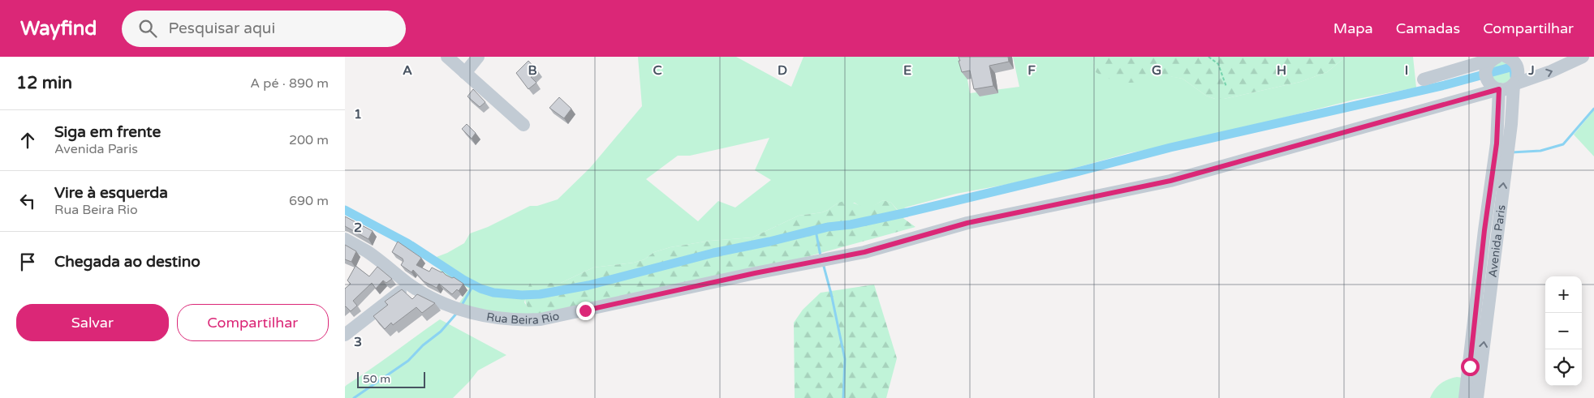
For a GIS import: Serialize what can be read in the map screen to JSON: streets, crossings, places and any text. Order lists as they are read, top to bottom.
{
  "streets": {
    "street": ["Avenida Paris", "Rua Beira Rio"]
  },
  "crossings": [
    ["Avenida Paris", "Rua Beira Rio"]
  ],
  "scale_bar": "50 m",
  "page": {
    "header": "Wayfind",
    "search": "Pesquisar aqui",
    "nav": ["Mapa", "Camadas", "Compartilhar"],
    "heading": ["12 min", "A pé · 890 m"],
    "list": [
      ["Siga em frente", "Avenida Paris", "200 m"],
      ["Vire à esquerda", "Rua Beira Rio", "690 m"],
      "Chegada ao destino"
    ],
    "map_buttons": ["+", "−"],
    "buttons": ["Salvar", "Compartilhar"],
    "scale": "50 m"
  },
  "grid": {
    "columns": [
      "A",
      "B",
      "C",
      "D",
      "E",
      "F",
      "G",
      "H",
      "I",
      "J"
    ],
    "rows": ["1", "2", "3"]
  }
}
